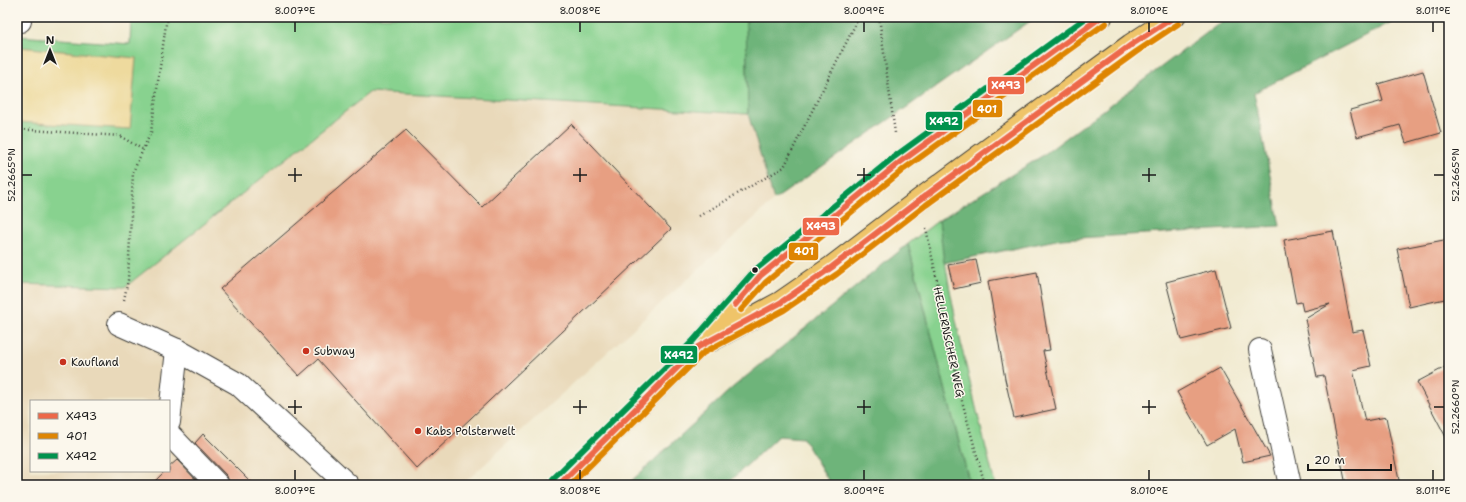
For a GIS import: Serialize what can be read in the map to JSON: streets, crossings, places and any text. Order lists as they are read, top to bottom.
{
  "streets": {
    "path": ["HELLERNSCHER WEG"]
  },
  "places": ["Subway", "Kaufland", "Kabs Polsterwelt"],
  "lines": ["transit line X493", "transit line X492", "transit line 401"],
  "legend": ["X493", "401", "X492"],
  "scale_bar": "20 m",
  "north": "top",
  "coordinates": [
    "8.007°E",
    "8.008°E",
    "8.009°E",
    "8.010°E",
    "8.011°E",
    "52.2665°N",
    "52.2660°N"
  ]
}
